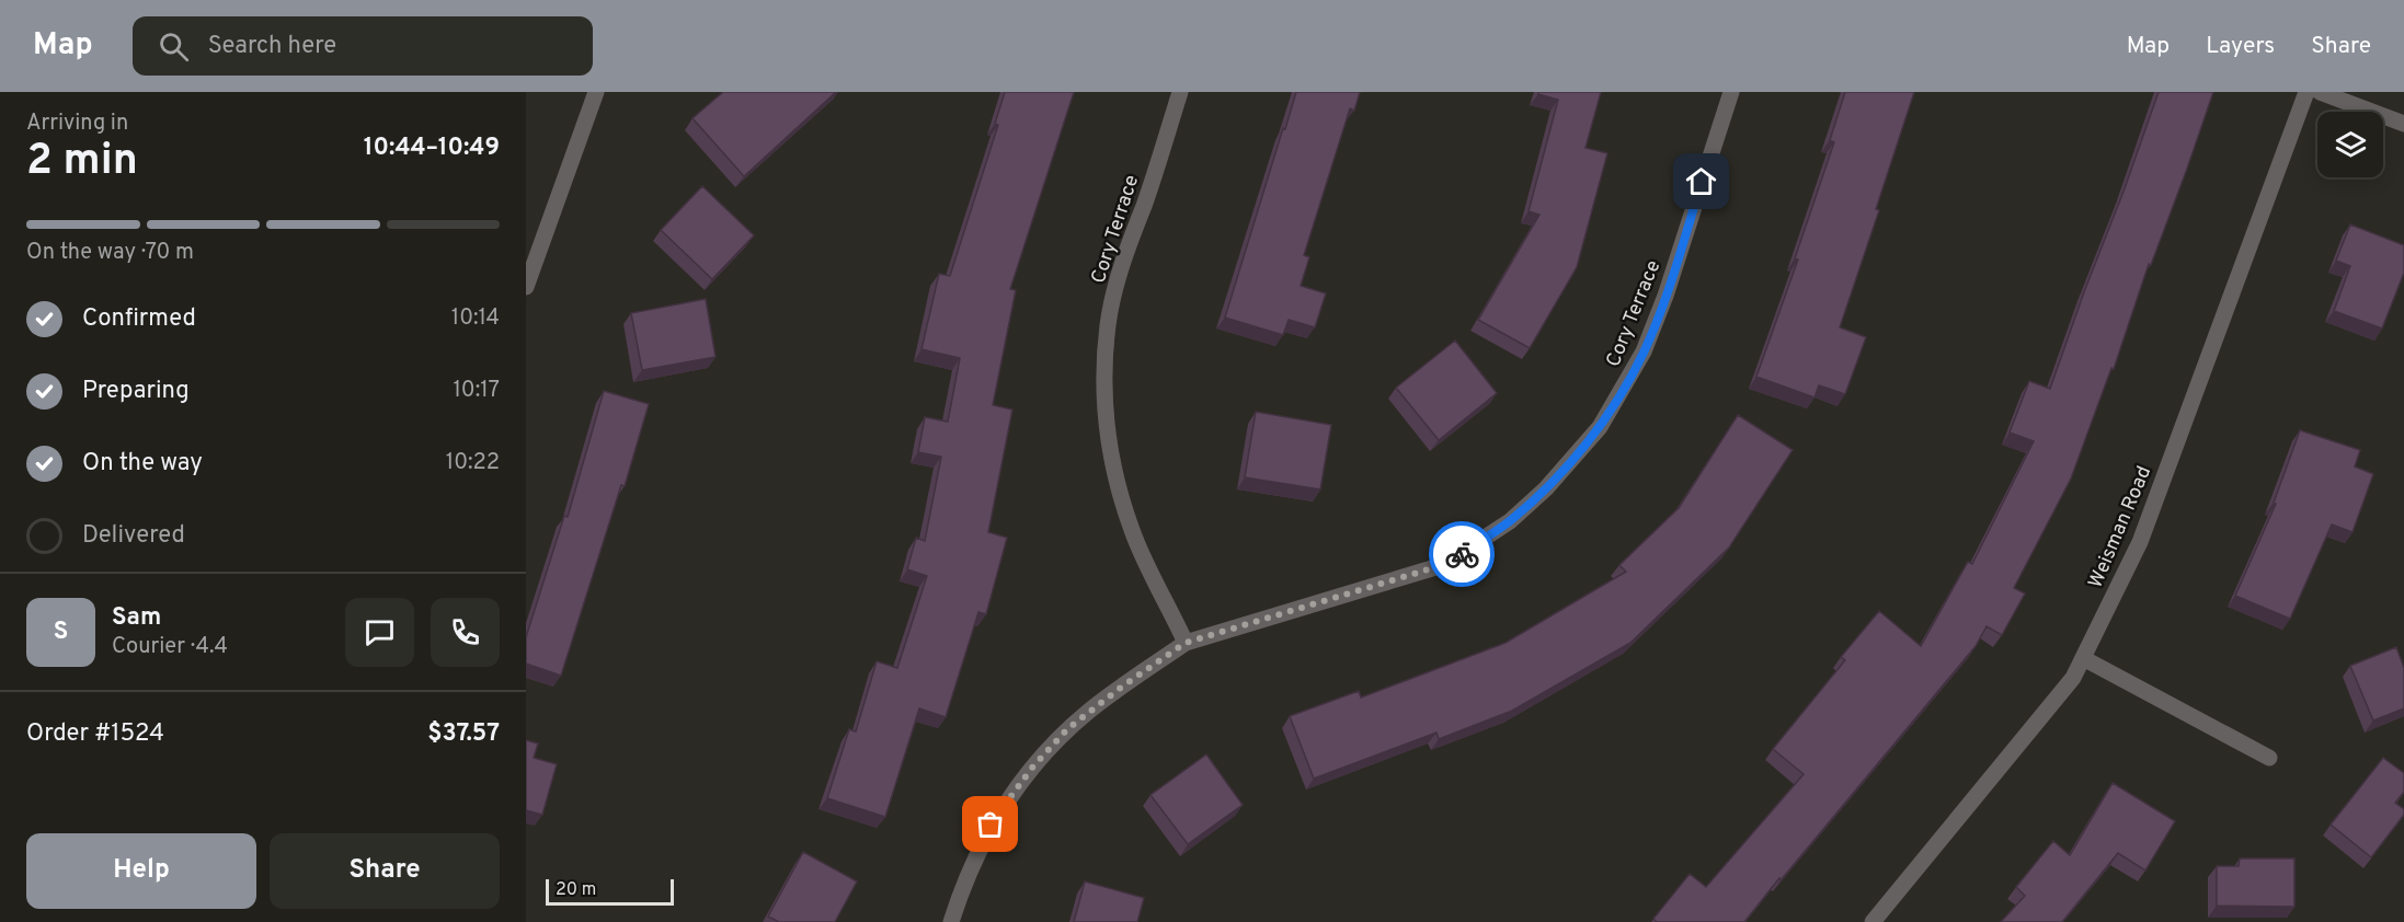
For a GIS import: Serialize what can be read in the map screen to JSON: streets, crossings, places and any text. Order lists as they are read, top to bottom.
{
  "streets": {
    "street": ["Cory Terrace", "Weisman Road"]
  },
  "scale_bar": "20 m",
  "page": {
    "header": "Map",
    "search": "Search here",
    "nav": ["Map", "Layers", "Share"],
    "heading": ["2 min", "Arriving in", "10:44–10:49"],
    "panel": [
      "Sam",
      "Courier · 4.4",
      "Order #1524",
      "$37.57"
    ],
    "bar": "On the way · 70 m",
    "list": [
      ["Confirmed", "10:14"],
      ["Preparing", "10:17"],
      ["On the way", "10:22"],
      "Delivered"
    ],
    "round": "S",
    "buttons": ["Help", "Share"],
    "scale": "20 m"
  }
}
